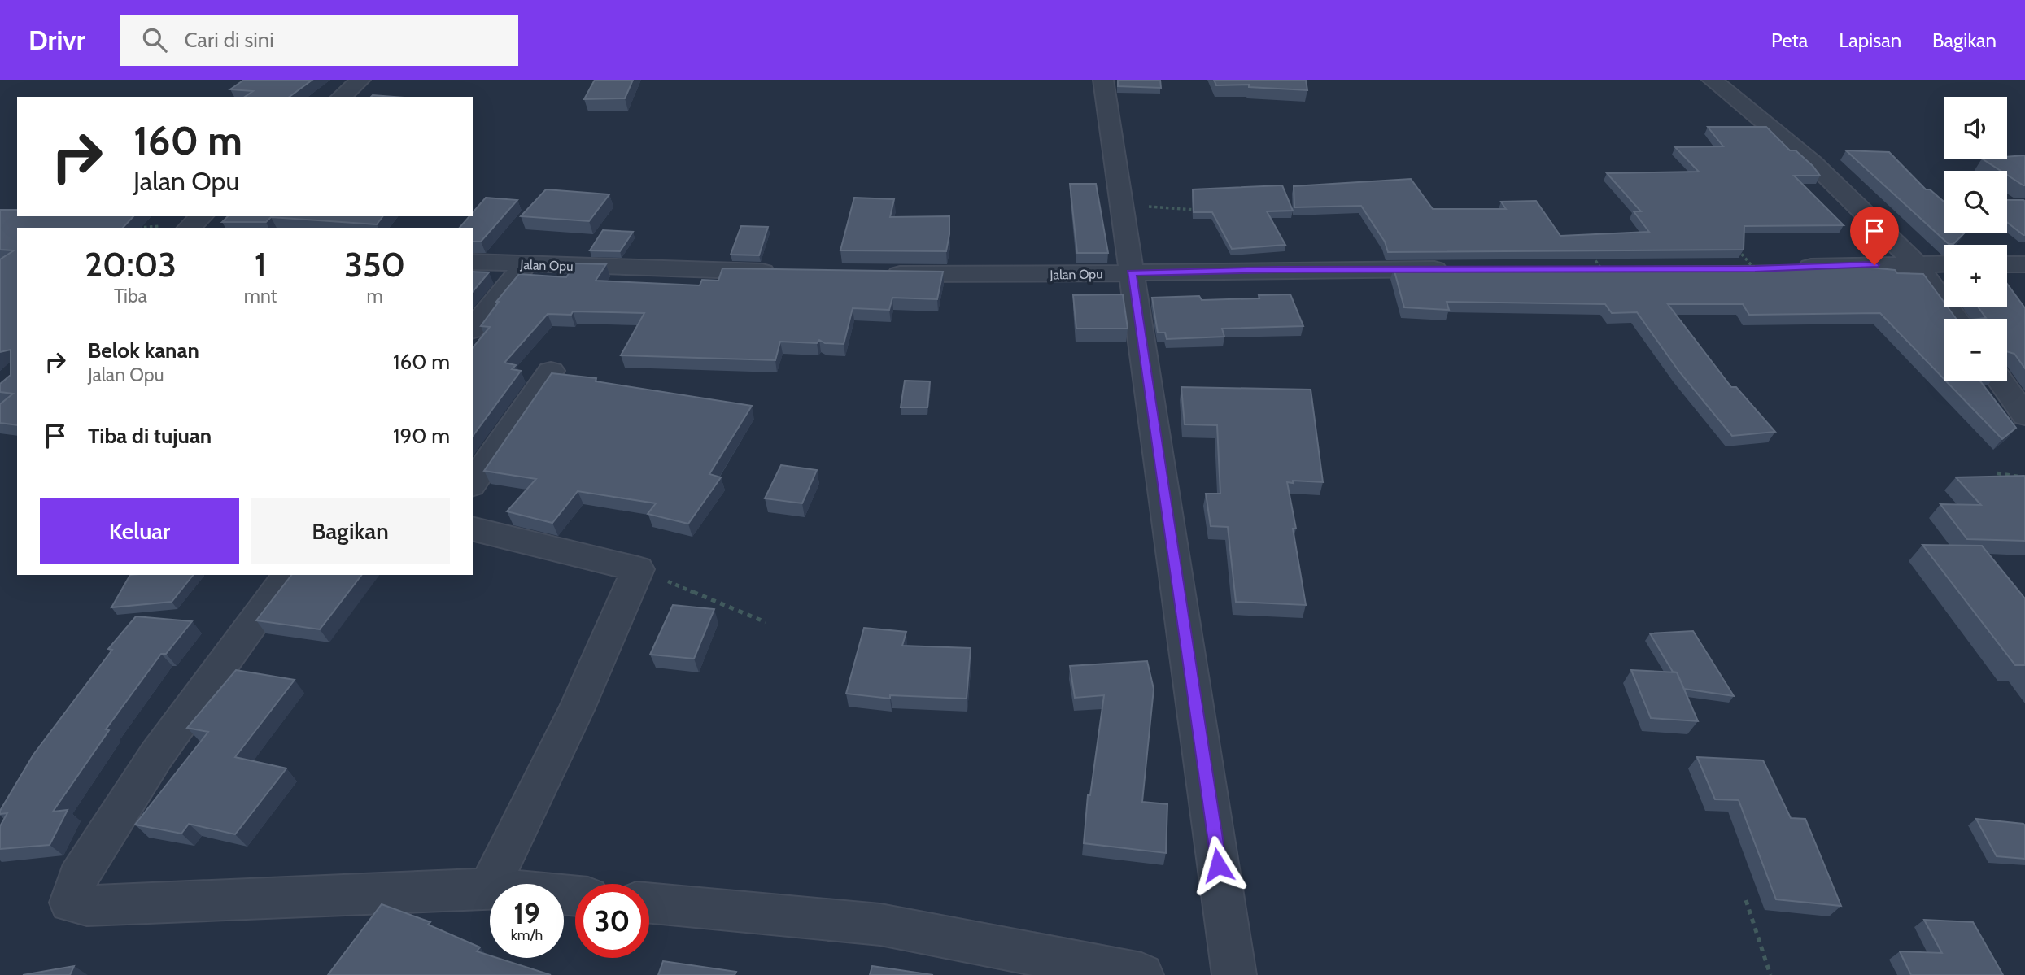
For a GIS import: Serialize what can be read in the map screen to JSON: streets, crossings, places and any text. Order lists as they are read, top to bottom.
{
  "streets": {
    "street": ["Jalan Opu"]
  },
  "page": {
    "header": "Drivr",
    "search": "Cari di sini",
    "nav": ["Peta", "Lapisan", "Bagikan"],
    "map_buttons": ["+", "−"],
    "turn": ["160 m", "Jalan Opu"],
    "eta": [
      "20:03",
      "Tiba",
      "1",
      "mnt",
      "350",
      "m"
    ],
    "list": [
      {
        "name": "Belok kanan",
        "note": "Jalan Opu",
        "value": "160 m"
      },
      {
        "name": "Tiba di tujuan",
        "value": "190 m"
      }
    ],
    "buttons": ["Keluar", "Bagikan"],
    "speed": "19 km/h",
    "limit": "30"
  }
}
